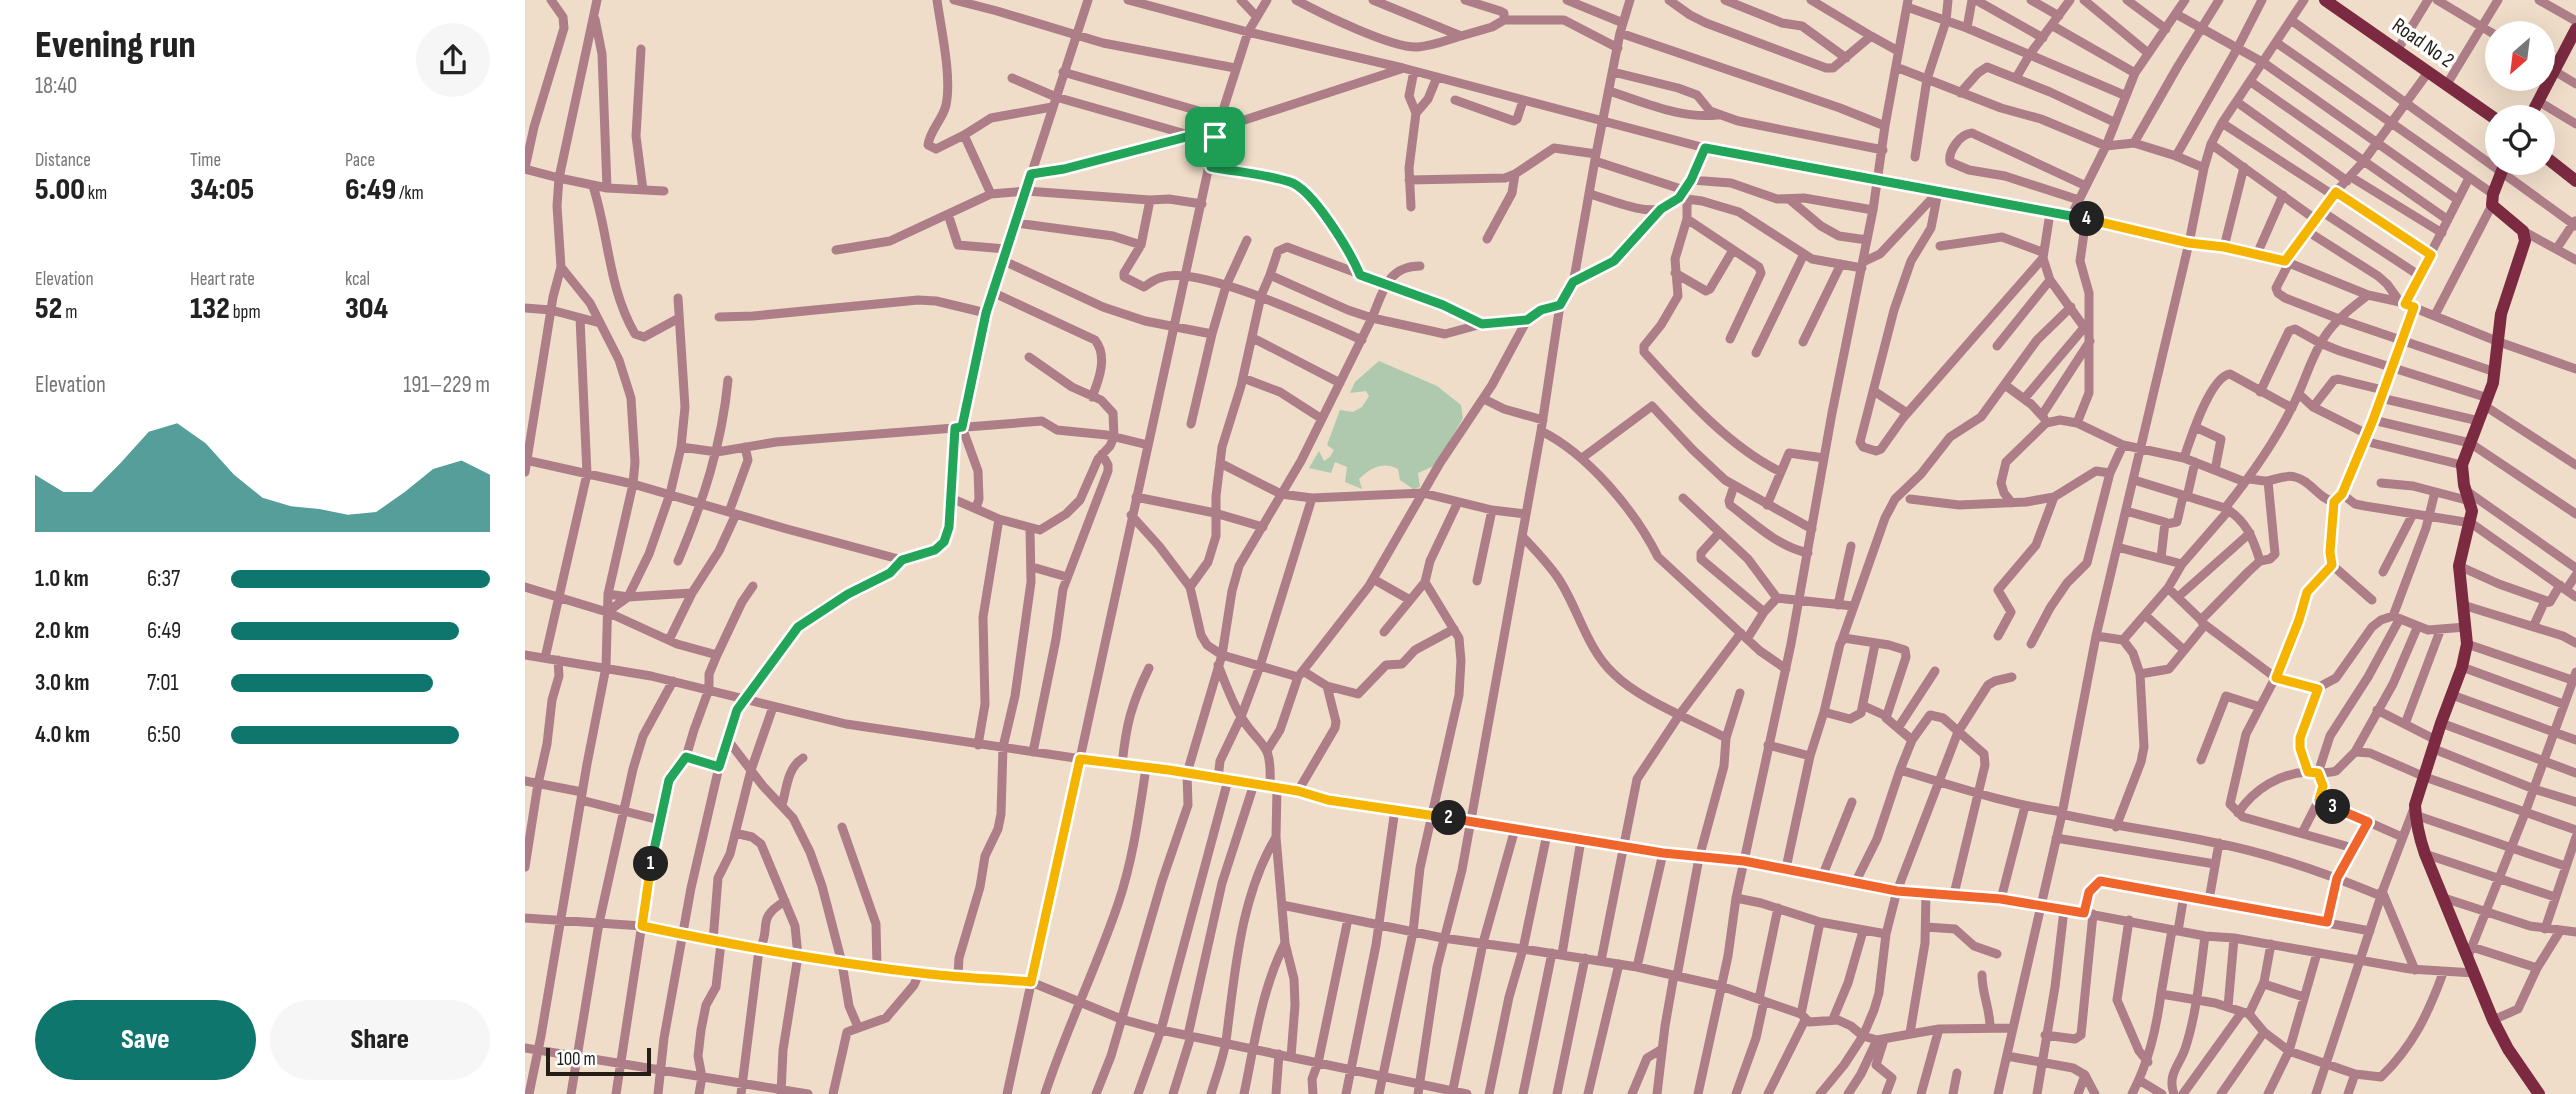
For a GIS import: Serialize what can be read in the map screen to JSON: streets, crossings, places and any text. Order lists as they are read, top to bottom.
{
  "streets": {
    "main road": ["Road No 2"]
  },
  "scale_bar": "100 m",
  "north": "bottom left",
  "page": {
    "heading": ["Evening run", "18:40"],
    "stats": [
      ["Distance", "5.00 km"],
      ["Time", "34:05"],
      ["Pace", "6:49 /km"],
      ["Elevation", "52 m"],
      ["Heart rate", "132 bpm"],
      ["kcal", "304"]
    ],
    "pins": [
      "4",
      "3",
      "2",
      "1"
    ],
    "chart": ["Elevation", "191–229 m"],
    "list": [
      {
        "name": "1.0 km",
        "note": "6:37"
      },
      {
        "name": "2.0 km",
        "note": "6:49"
      },
      {
        "name": "3.0 km",
        "note": "7:01"
      },
      {
        "name": "4.0 km",
        "note": "6:50"
      }
    ],
    "buttons": ["Save", "Share"],
    "scale": "100 m"
  }
}
